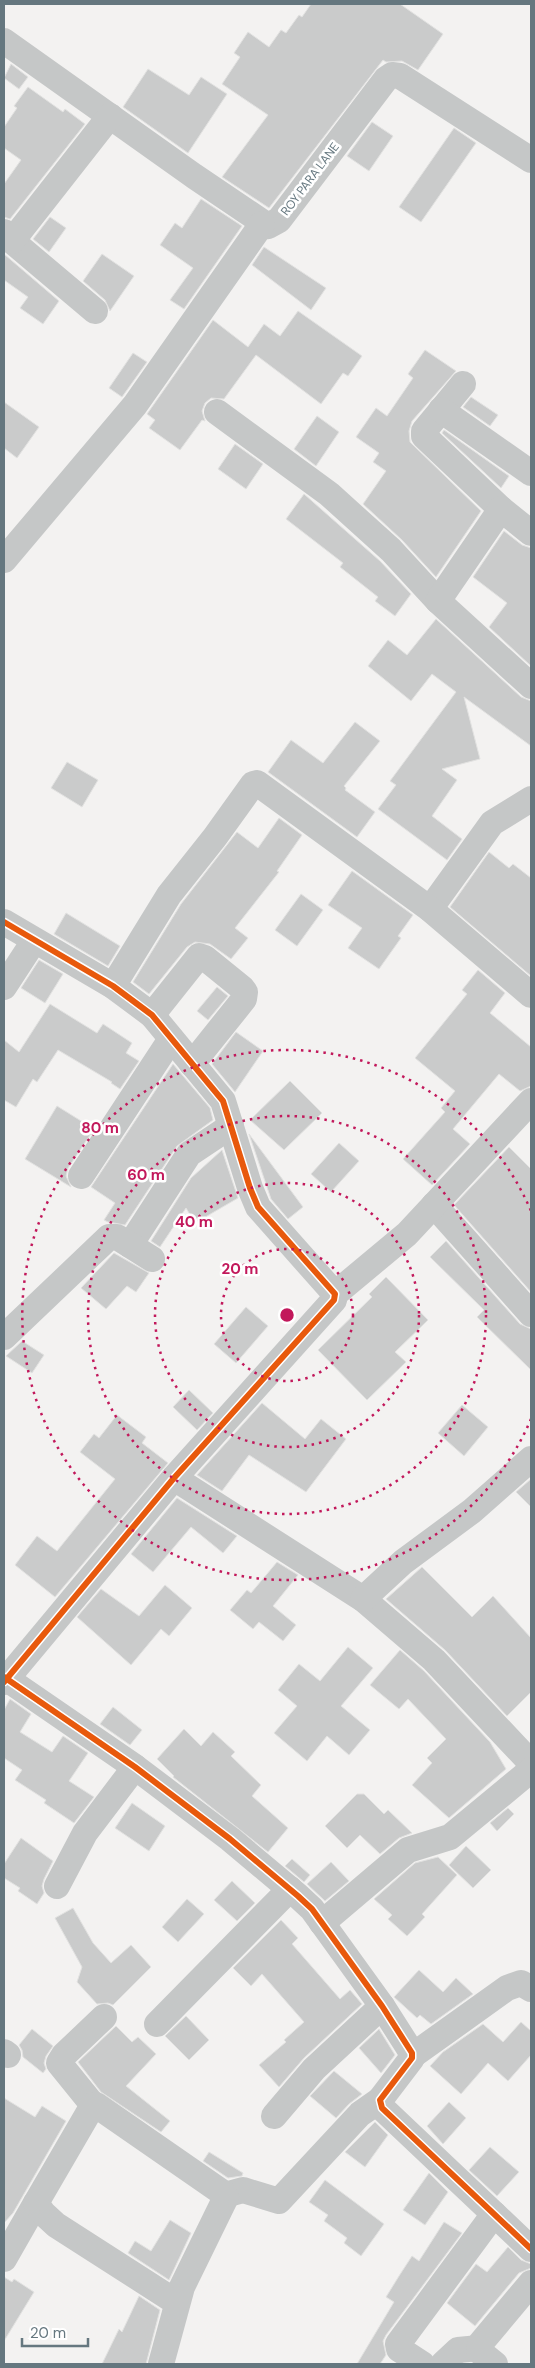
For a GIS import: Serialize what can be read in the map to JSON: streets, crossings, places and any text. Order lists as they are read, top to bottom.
{
  "streets": {
    "street": ["ROY PARA LANE"]
  },
  "scale_bar": "20 m",
  "rings": [
    "80 m",
    "60 m",
    "40 m",
    "20 m"
  ]
}
